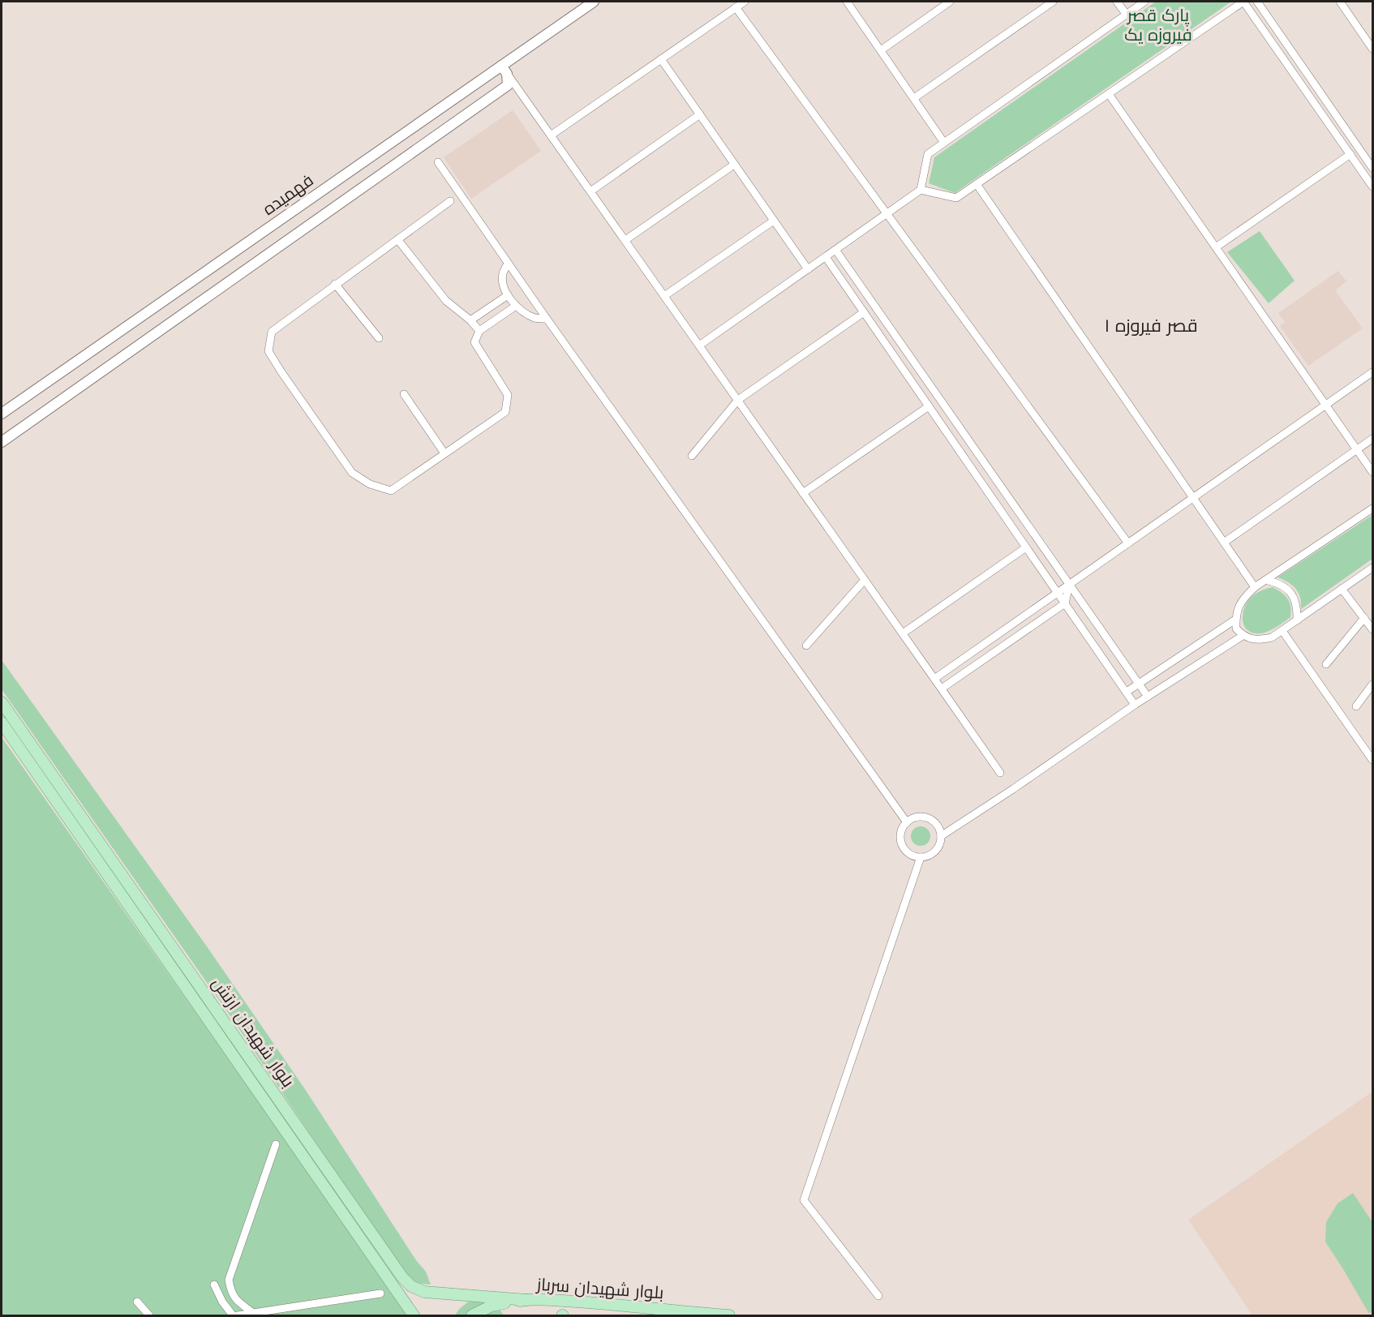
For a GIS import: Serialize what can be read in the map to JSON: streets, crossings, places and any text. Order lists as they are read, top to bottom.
{
  "streets": {
    "main road": ["فهمیده", "بلوار شهیدان ارتش", "بلوار شهیدان سرباز"]
  },
  "crossings": [
    ["بلوار شهیدان ارتش", "بلوار شهیدان سرباز"]
  ],
  "districts": ["قصر فیروزه ۱"],
  "parks": ["پارک قصر فیروزه یک"]
}
